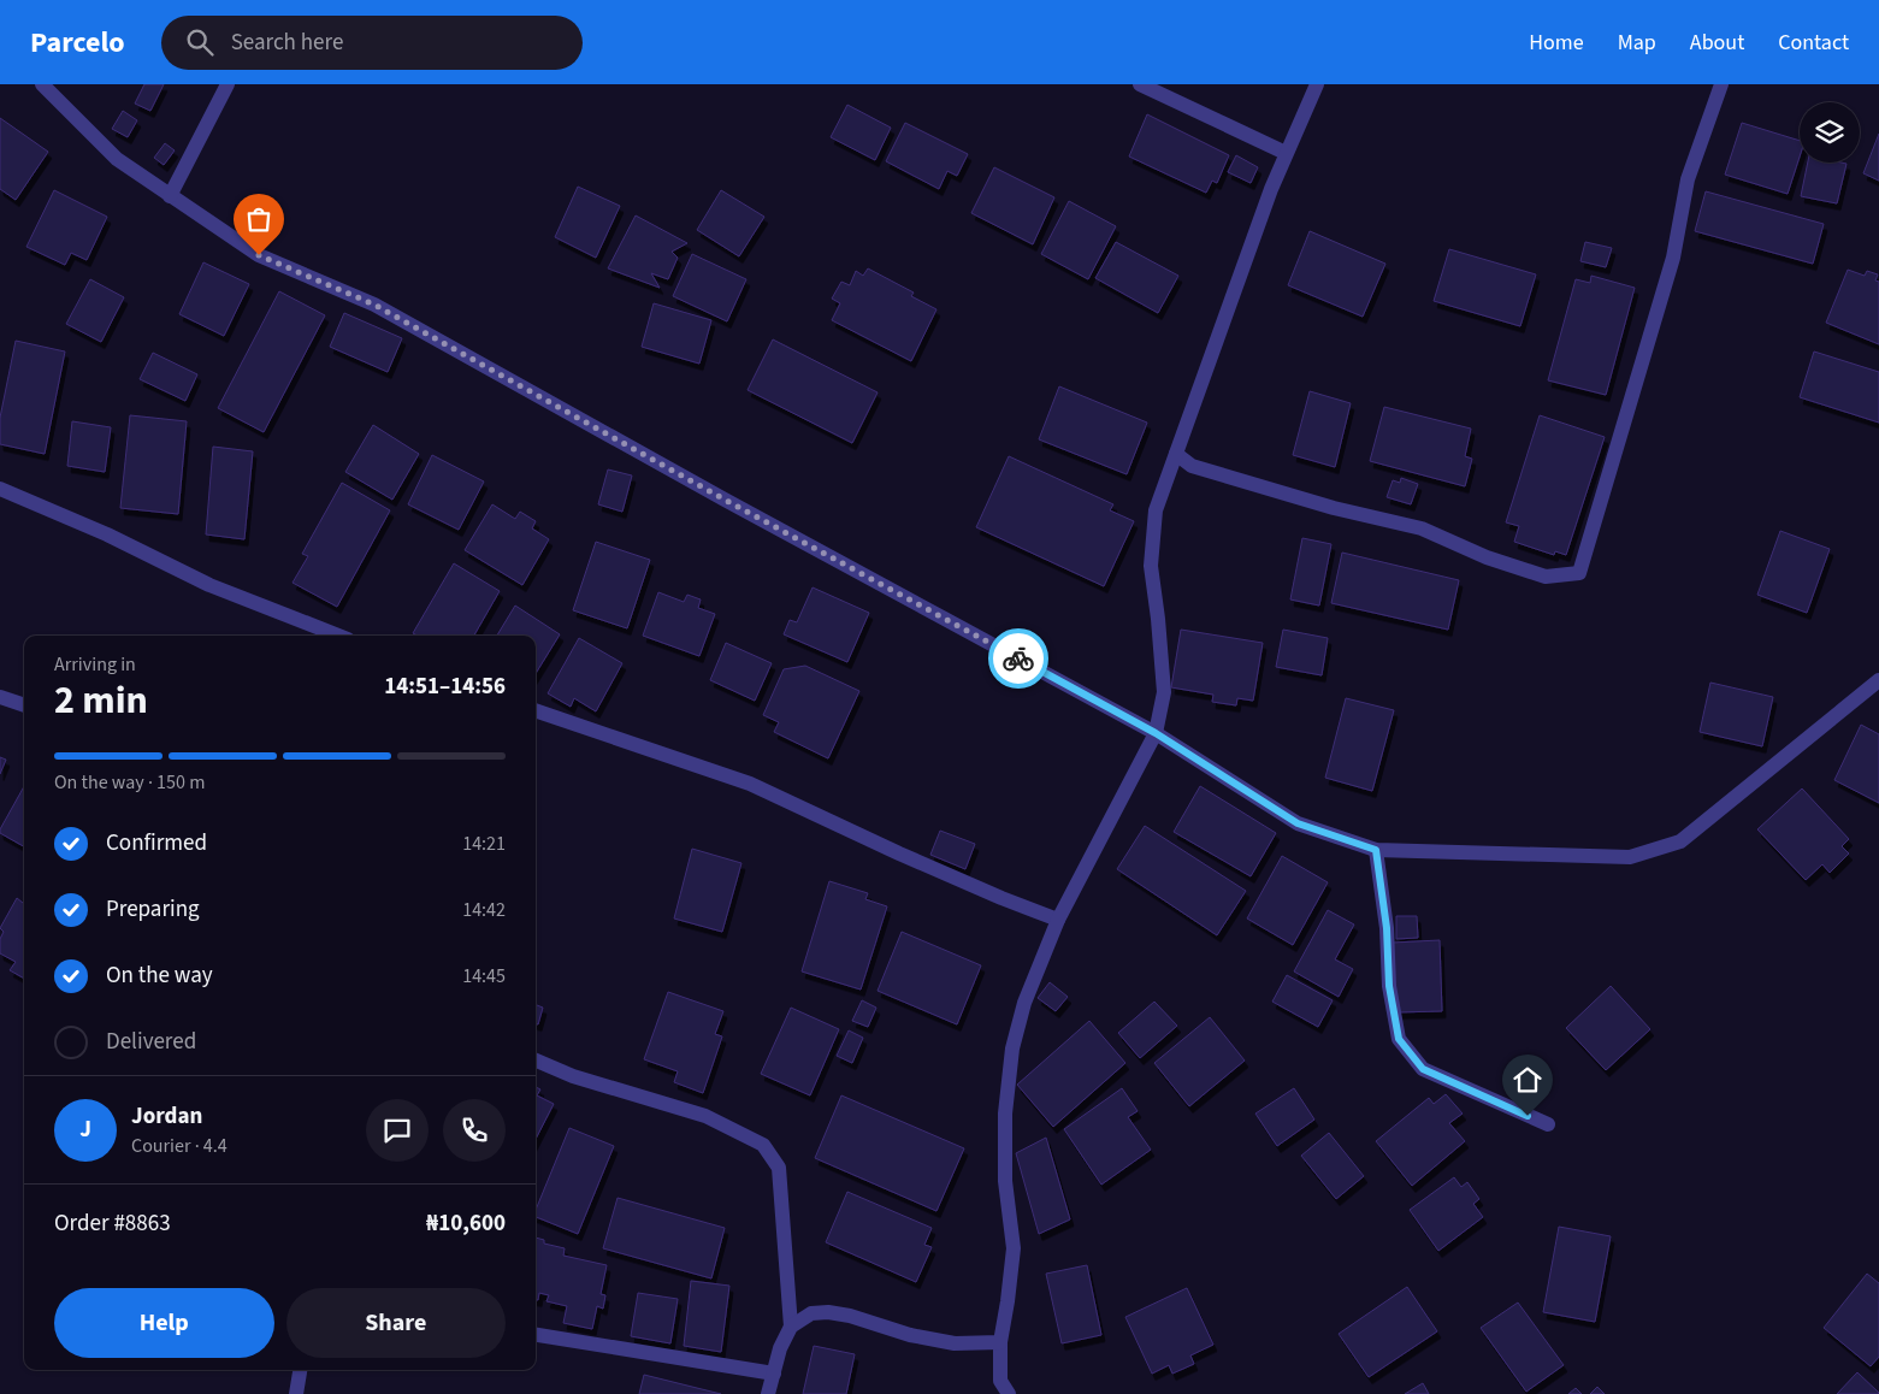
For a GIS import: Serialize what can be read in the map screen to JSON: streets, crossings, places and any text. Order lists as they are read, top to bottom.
{
  "page": {
    "header": "Parcelo",
    "search": "Search here",
    "nav": [
      "Home",
      "Map",
      "About",
      "Contact"
    ],
    "heading": ["2 min", "Arriving in", "14:51–14:56"],
    "panel": [
      "Jordan",
      "Courier · 4.4",
      "Order #8863",
      "₦10,600"
    ],
    "bar": "On the way · 150 m",
    "list": [
      ["Confirmed", "14:21"],
      ["Preparing", "14:42"],
      ["On the way", "14:45"],
      "Delivered"
    ],
    "round": "J",
    "buttons": ["Help", "Share"]
  }
}
